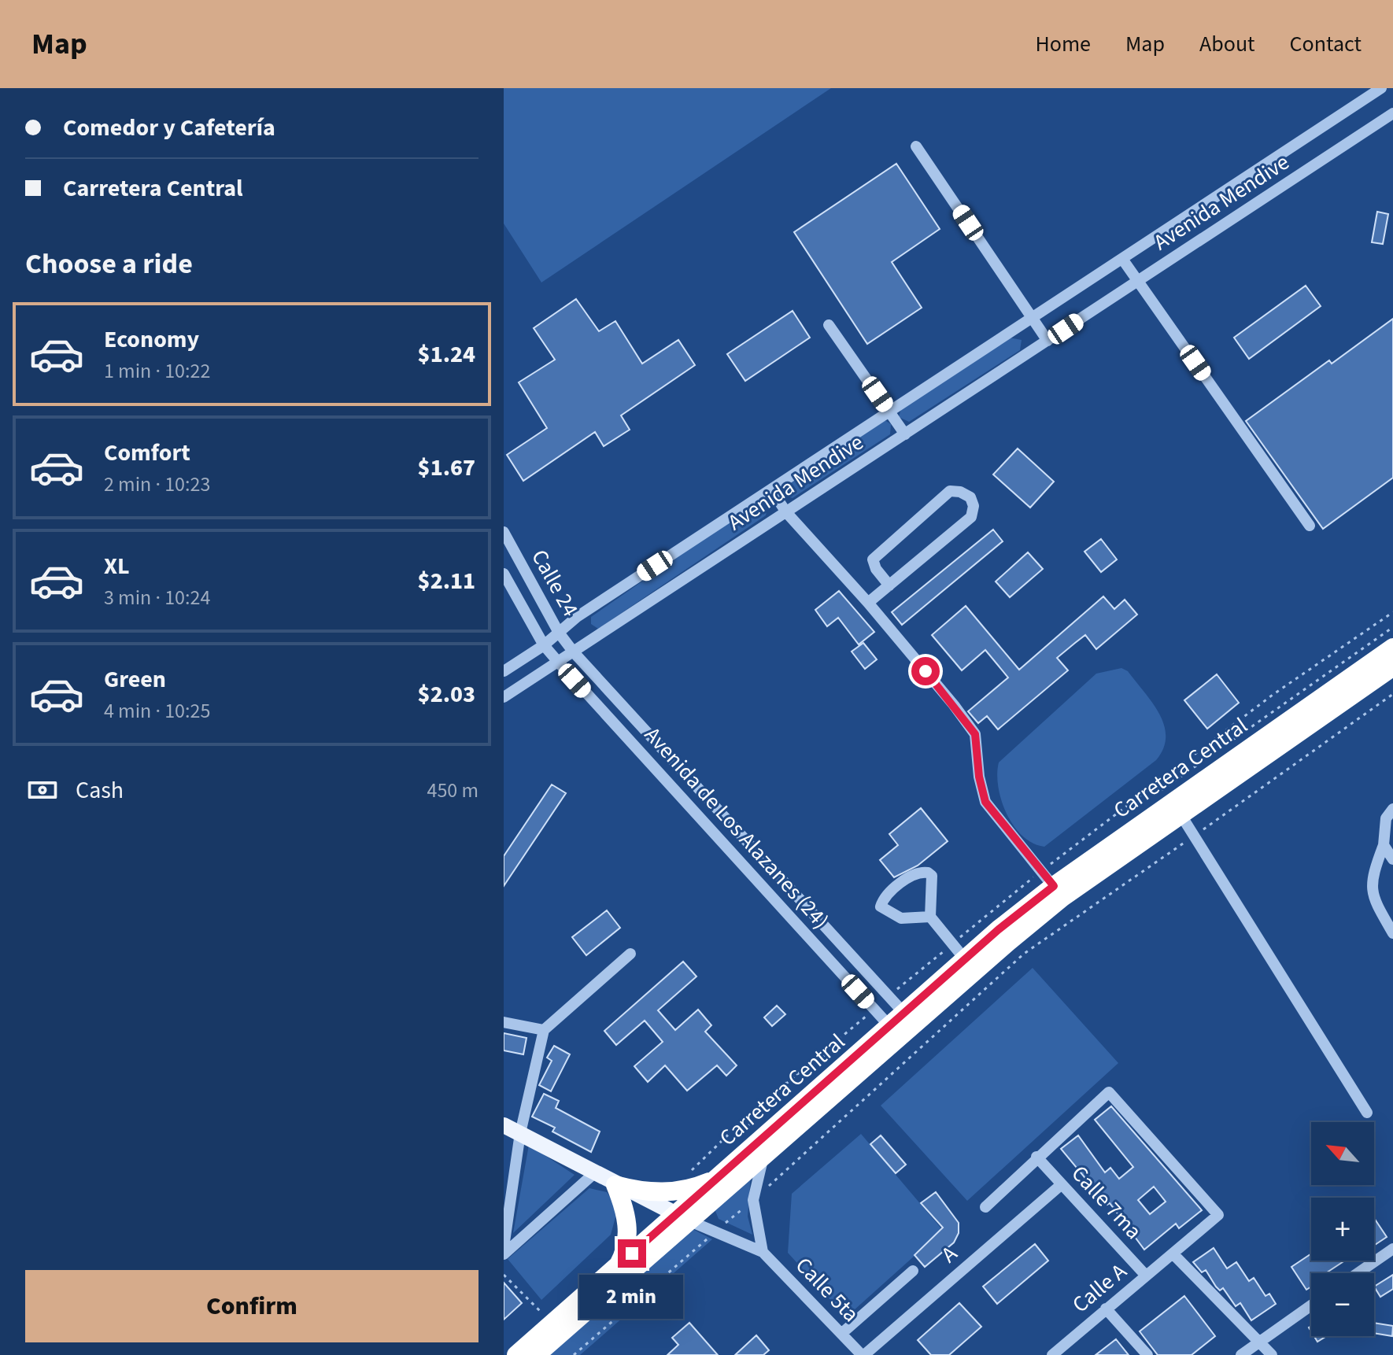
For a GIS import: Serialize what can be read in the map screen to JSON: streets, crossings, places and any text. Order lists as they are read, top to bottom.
{
  "streets": {
    "highway": ["Carretera Central"],
    "street": [
      "Avenida Mendive",
      "Calle 24",
      "Avenida de Los Alazanes (24)",
      "Calle 7ma",
      "A",
      "Calle A",
      "Calle 5ta"
    ]
  },
  "crossings": [
    ["Avenida Mendive", "Calle 24"],
    ["Avenida Mendive", "Avenida de Los Alazanes (24)"],
    ["Calle 24", "Avenida de Los Alazanes (24)"],
    ["Carretera Central", "Avenida de Los Alazanes (24)"],
    ["Calle 7ma", "A"],
    ["Calle 7ma", "Calle A"],
    ["A", "Calle 5ta"]
  ],
  "north": "top left",
  "page": {
    "header": "Map",
    "nav": [
      "Home",
      "Map",
      "About",
      "Contact"
    ],
    "banner": ["Comedor y Cafetería", "Carretera Central"],
    "heading": "Choose a ride",
    "list": [
      {
        "name": "Economy",
        "note": "1 min · 10:22",
        "value": "$1.24"
      },
      {
        "name": "Comfort",
        "note": "2 min · 10:23",
        "value": "$1.67"
      },
      {
        "name": "XL",
        "note": "3 min · 10:24",
        "value": "$2.11"
      },
      {
        "name": "Green",
        "note": "4 min · 10:25",
        "value": "$2.03"
      }
    ],
    "pay": ["Cash", "450 m"],
    "map_buttons": ["+", "−"],
    "buttons": "Confirm",
    "bubble": "2 min"
  }
}
